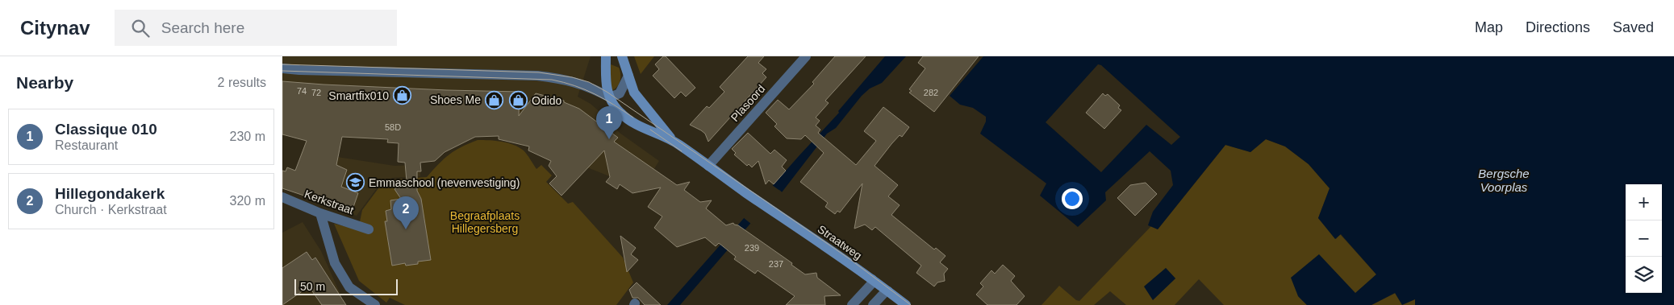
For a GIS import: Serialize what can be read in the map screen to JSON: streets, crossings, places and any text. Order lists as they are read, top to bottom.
{
  "streets": {
    "street": ["Plasoord", "Kerkstraat", "Straatweg"]
  },
  "crossings": [
    ["Plasoord", "Straatweg"]
  ],
  "water": ["Bergsche Voorplas"],
  "parks": ["Begraafplaats Hillegersberg"],
  "places": {
    "shop": ["Smartfix010", "Shoes Me", "Odido"],
    "school or university": ["Emmaschool (nevenvestiging)"]
  },
  "house_numbers": [
    "74",
    "72",
    "282",
    "58D",
    "239",
    "237"
  ],
  "scale_bar": "50 m",
  "page": {
    "header": "Citynav",
    "search": "Search here",
    "nav": ["Map", "Directions", "Saved"],
    "heading": ["Nearby", "2 results"],
    "pins": ["1", "2"],
    "list": [
      {
        "mark": "1",
        "name": "Classique 010",
        "note": "Restaurant",
        "value": "230 m"
      },
      {
        "mark": "2",
        "name": "Hillegondakerk",
        "note": "Church · Kerkstraat",
        "value": "320 m"
      }
    ],
    "map_buttons": ["+", "−"],
    "scale": "50 m"
  }
}
